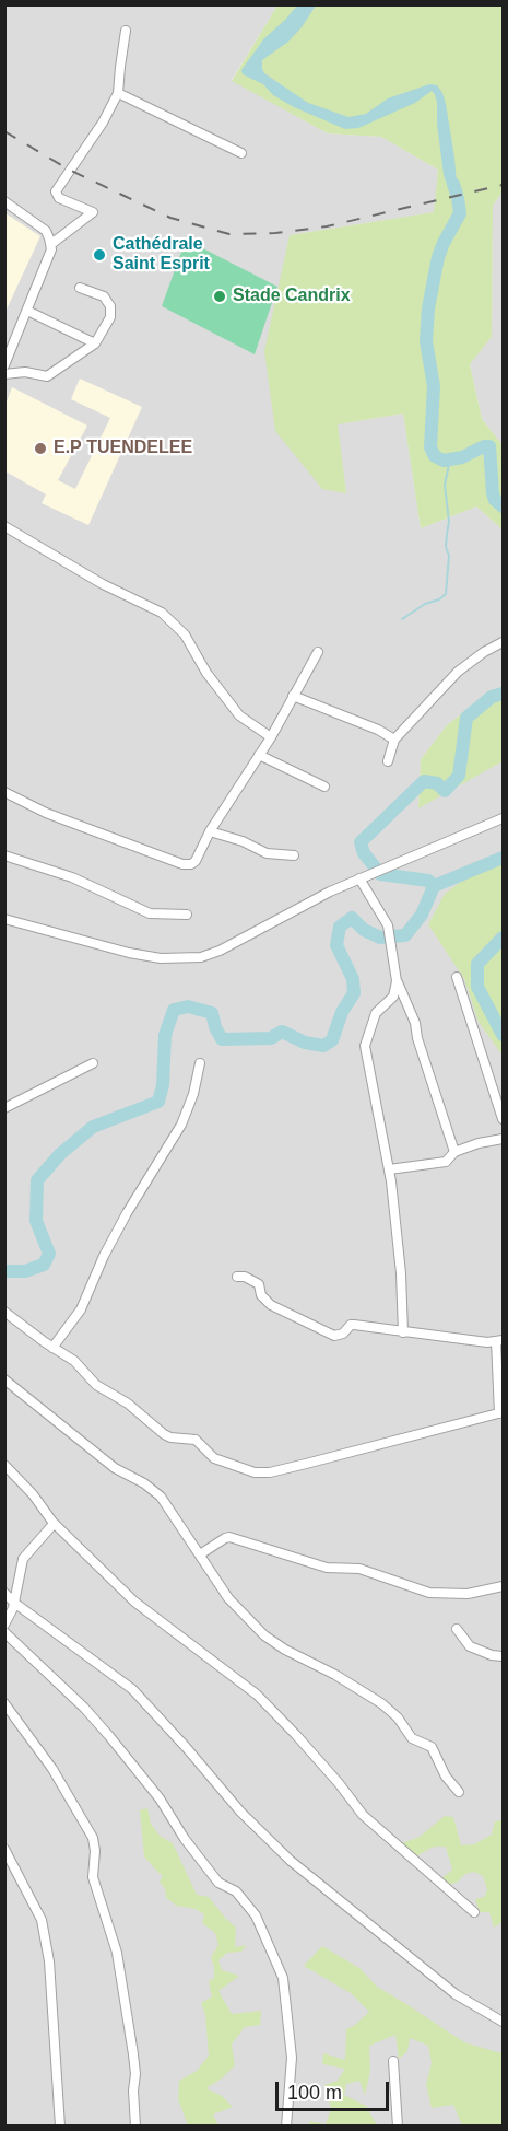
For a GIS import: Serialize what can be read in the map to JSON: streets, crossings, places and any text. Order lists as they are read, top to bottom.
{
  "places": ["Cathédrale Saint Esprit", "Stade Candrix", "E.P TUENDELEE"],
  "scale_bar": "100 m"
}
